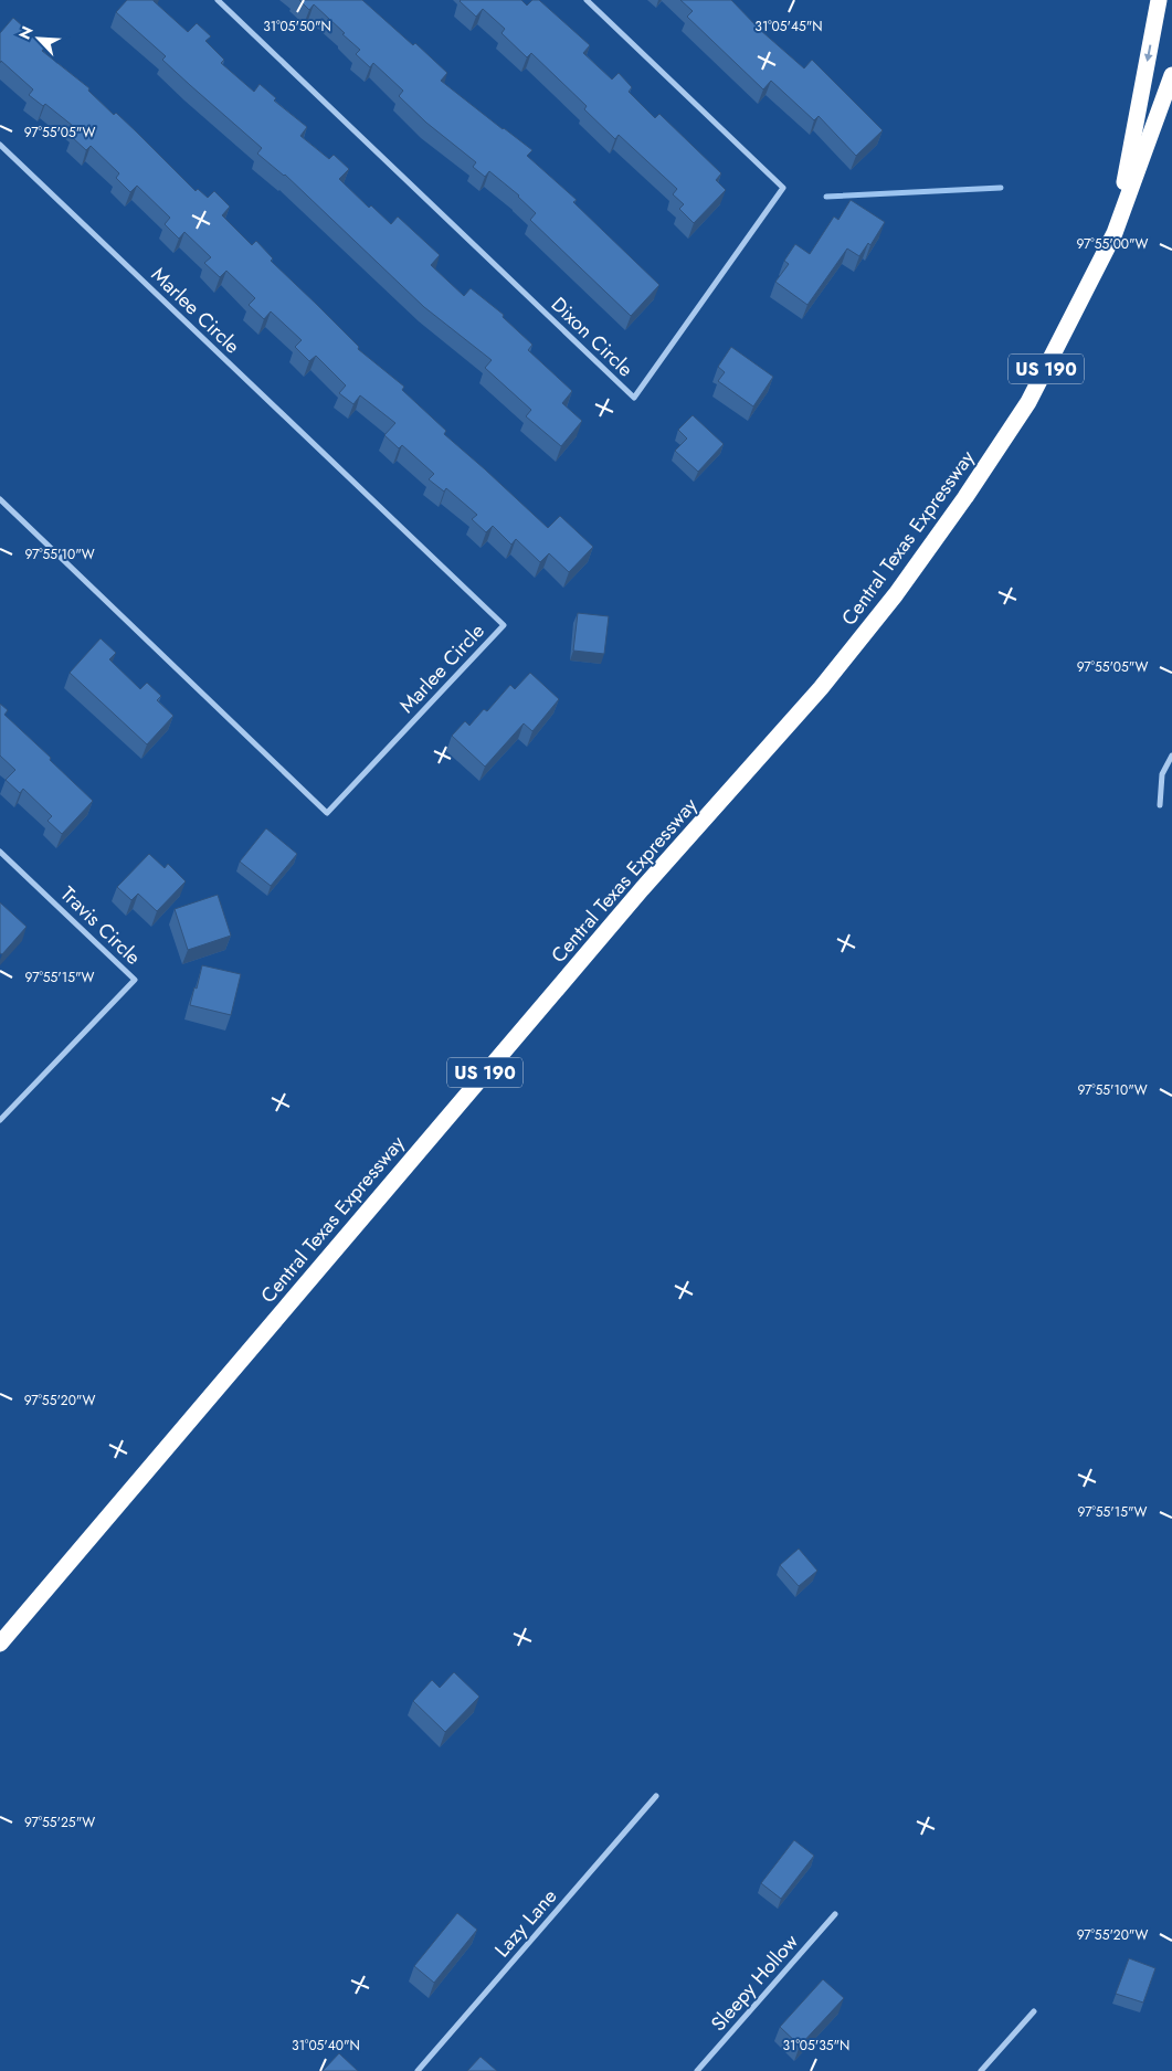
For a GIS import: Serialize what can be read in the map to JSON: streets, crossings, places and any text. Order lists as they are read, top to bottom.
{
  "streets": {
    "highway": ["US 190", "Central Texas Expressway"],
    "street": [
      "Marlee Circle",
      "Dixon Circle",
      "Travis Circle",
      "Lazy Lane",
      "Sleepy Hollow"
    ]
  },
  "north": "top left",
  "coordinates": [
    "31°05'50\"N",
    "31°05'45\"N",
    "97°55'05\"W",
    "97°55'00\"W",
    "97°55'10\"W",
    "97°55'15\"W",
    "97°55'20\"W",
    "97°55'25\"W",
    "31°05'40\"N",
    "31°05'35\"N"
  ]
}
